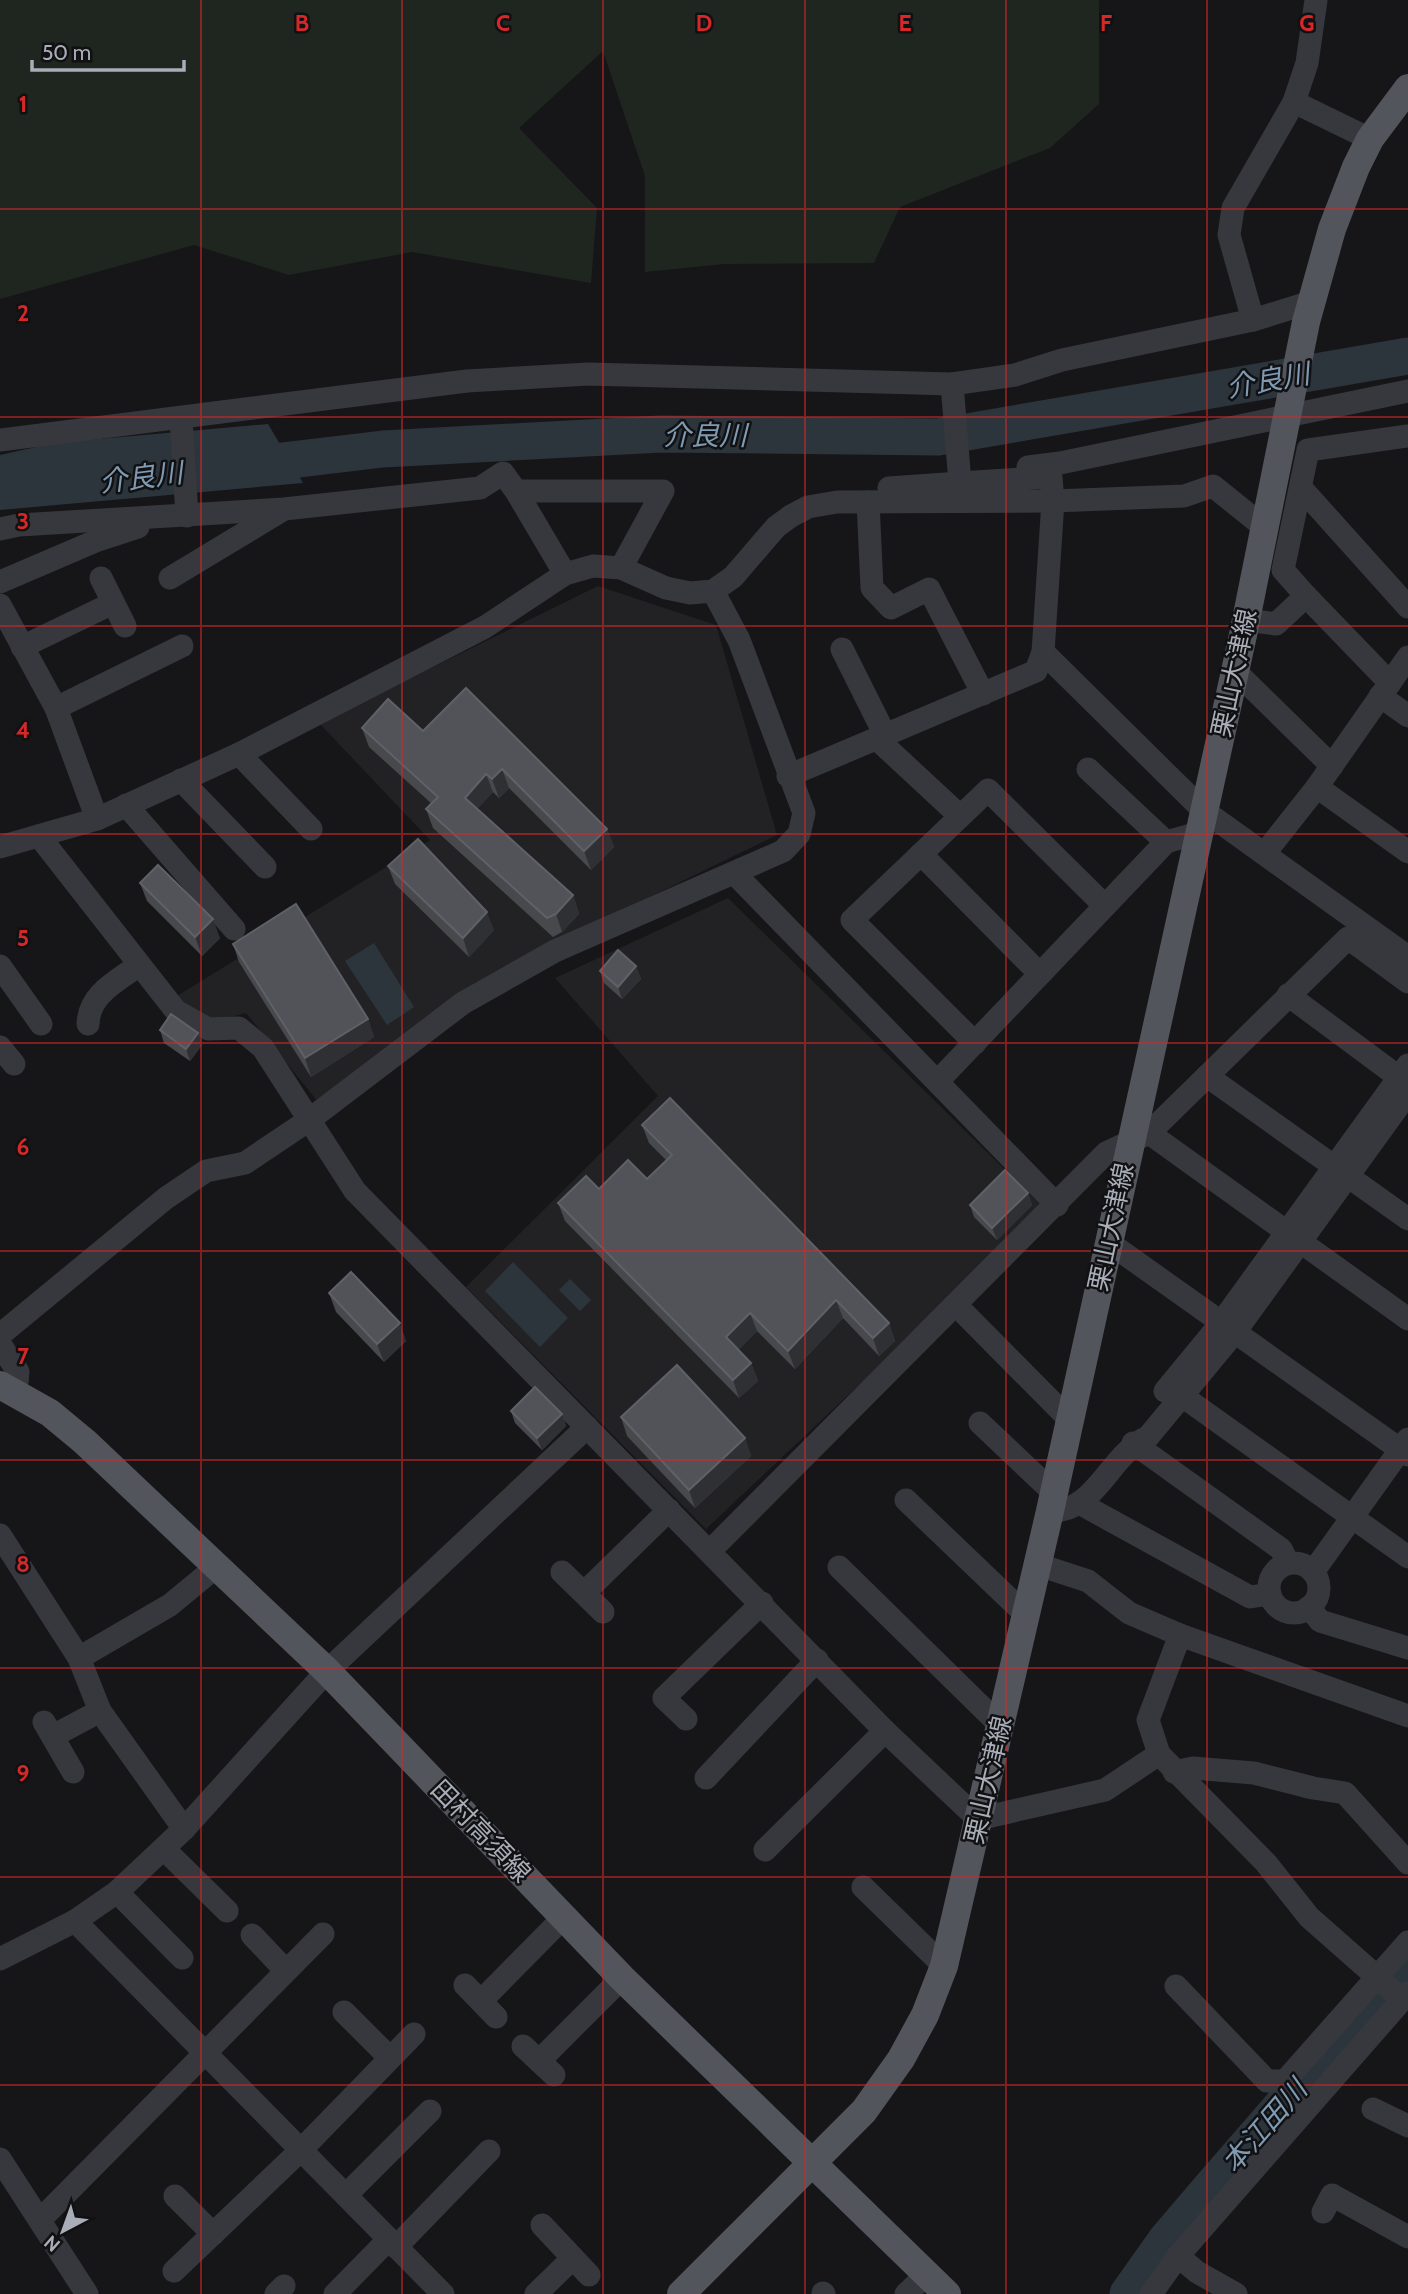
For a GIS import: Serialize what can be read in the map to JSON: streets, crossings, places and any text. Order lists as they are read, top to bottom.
{
  "streets": {
    "main road": ["栗山大津線", "田村高須線"]
  },
  "crossings": [
    ["栗山大津線", "田村高須線"]
  ],
  "water": ["介良川", "本江田川"],
  "scale_bar": "50 m",
  "north": "bottom left",
  "grid": {
    "columns": [
      "B",
      "C",
      "D",
      "E",
      "F",
      "G"
    ],
    "rows": [
      "1",
      "2",
      "3",
      "4",
      "5",
      "6",
      "7",
      "8",
      "9"
    ]
  }
}
